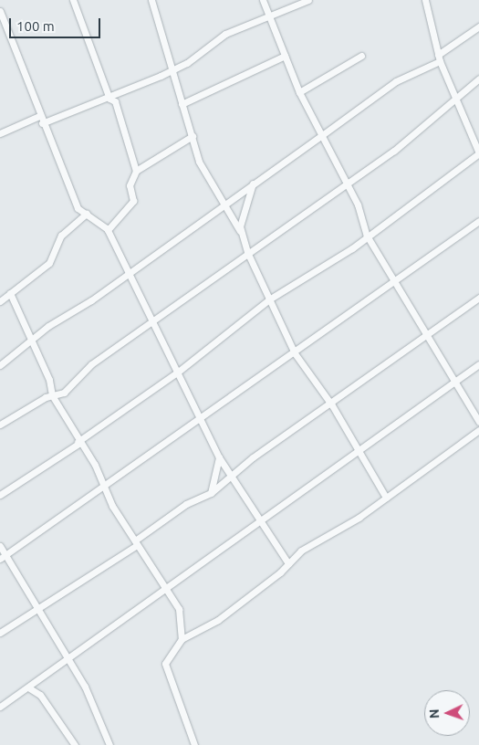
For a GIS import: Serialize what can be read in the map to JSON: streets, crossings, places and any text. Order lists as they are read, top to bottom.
{
  "scale_bar": "100 m",
  "north": "left"
}
